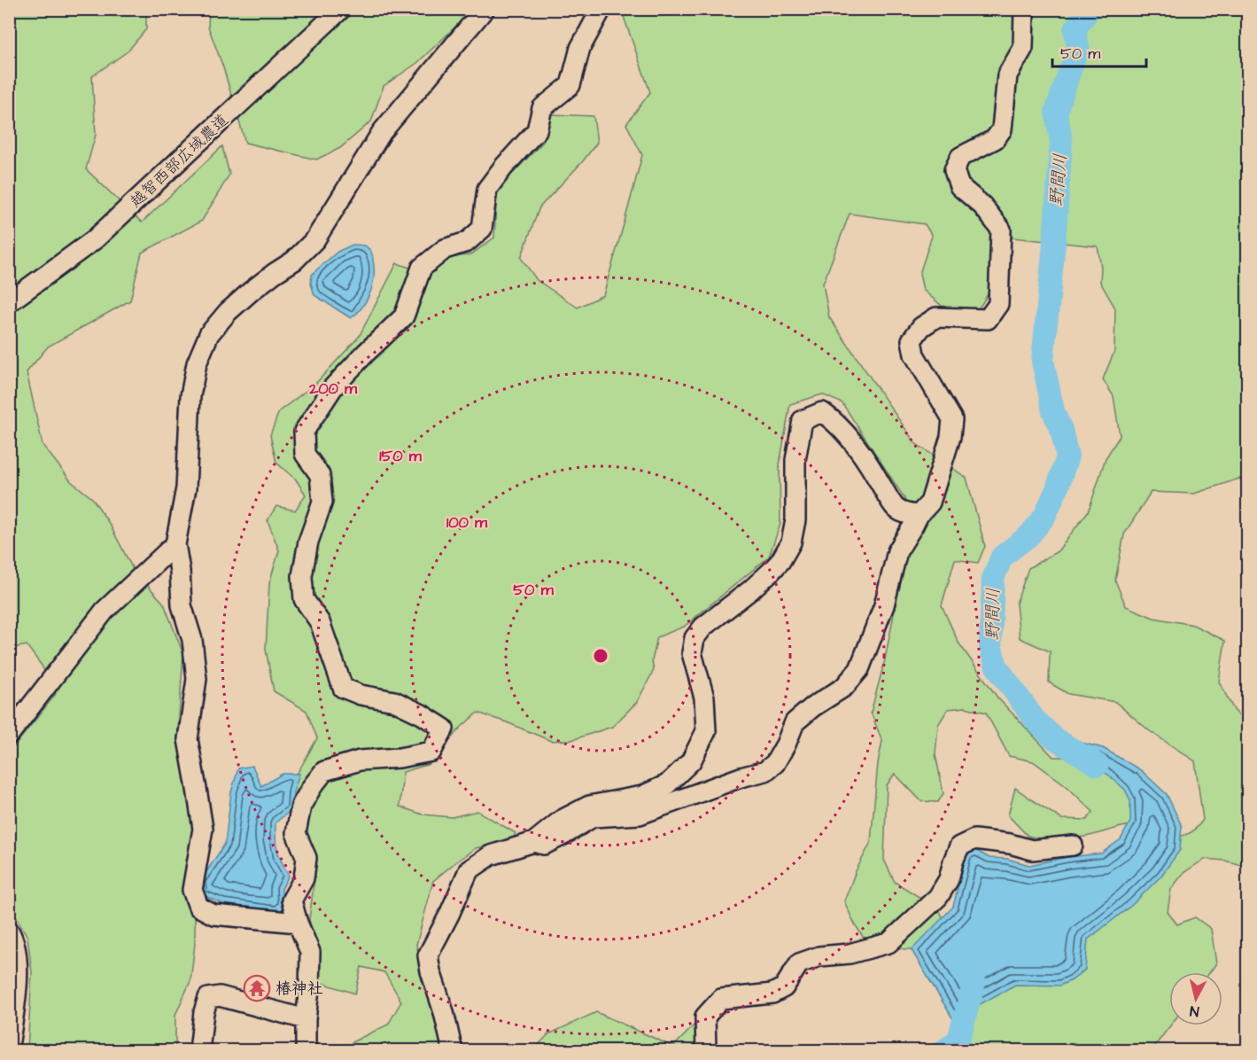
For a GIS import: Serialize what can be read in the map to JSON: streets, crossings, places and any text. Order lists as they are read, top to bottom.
{
  "streets": {
    "street": ["越智西部広域農道"]
  },
  "water": ["野間川"],
  "places": {
    "temple": ["椿神社"]
  },
  "scale_bar": "50 m",
  "north": "bottom",
  "rings": [
    "200 m",
    "150 m",
    "100 m",
    "50 m"
  ]
}
